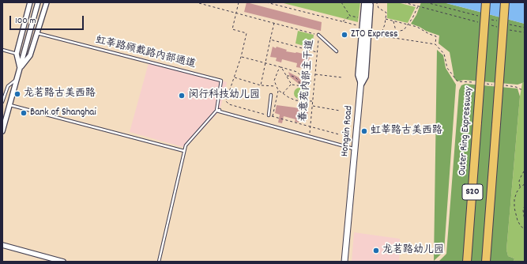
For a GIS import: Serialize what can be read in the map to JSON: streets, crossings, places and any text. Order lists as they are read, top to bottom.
{
  "streets": {
    "highway": ["Outer Ring Expressway", "S20"],
    "street": ["Hongxin Road"],
    "lane": ["虹莘路顾戴路内部通道"],
    "path": ["春意苑内部主干道"]
  },
  "places": [
    "ZTO Express",
    "龙茗路古美西路",
    "闵行科技幼儿园",
    "Bank of Shanghai",
    "虹莘路古美西路",
    "龙茗路幼儿园"
  ],
  "scale_bar": "100 m"
}
